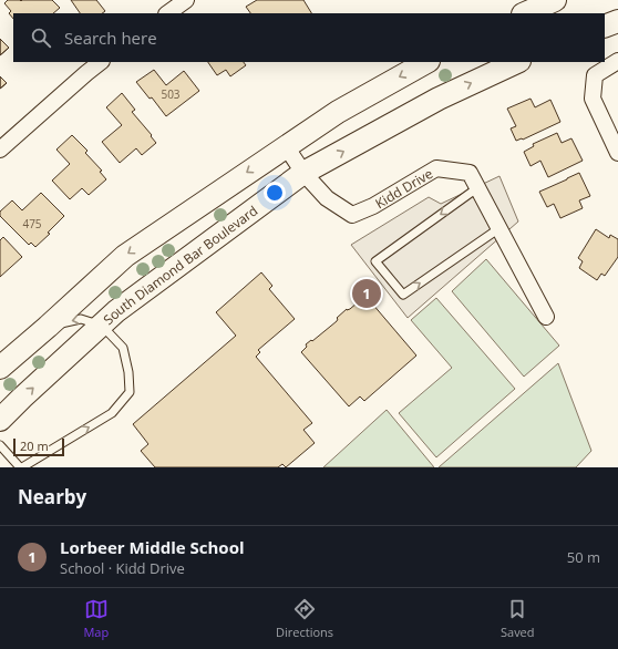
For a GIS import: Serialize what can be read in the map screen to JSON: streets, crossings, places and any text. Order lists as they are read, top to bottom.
{
  "streets": {
    "main road": ["South Diamond Bar Boulevard"],
    "street": ["Kidd Drive"]
  },
  "crossings": [
    ["Kidd Drive", "South Diamond Bar Boulevard"]
  ],
  "house_numbers": ["503", "475"],
  "scale_bar": "20 m",
  "page": {
    "search": "Search here",
    "pins": "1",
    "scale": "20 m",
    "heading": "Nearby",
    "list": [
      {
        "mark": "1",
        "name": "Lorbeer Middle School",
        "note": "School · Kidd Drive",
        "value": "50 m"
      }
    ],
    "nav": ["Map", "Directions", "Saved"]
  }
}
